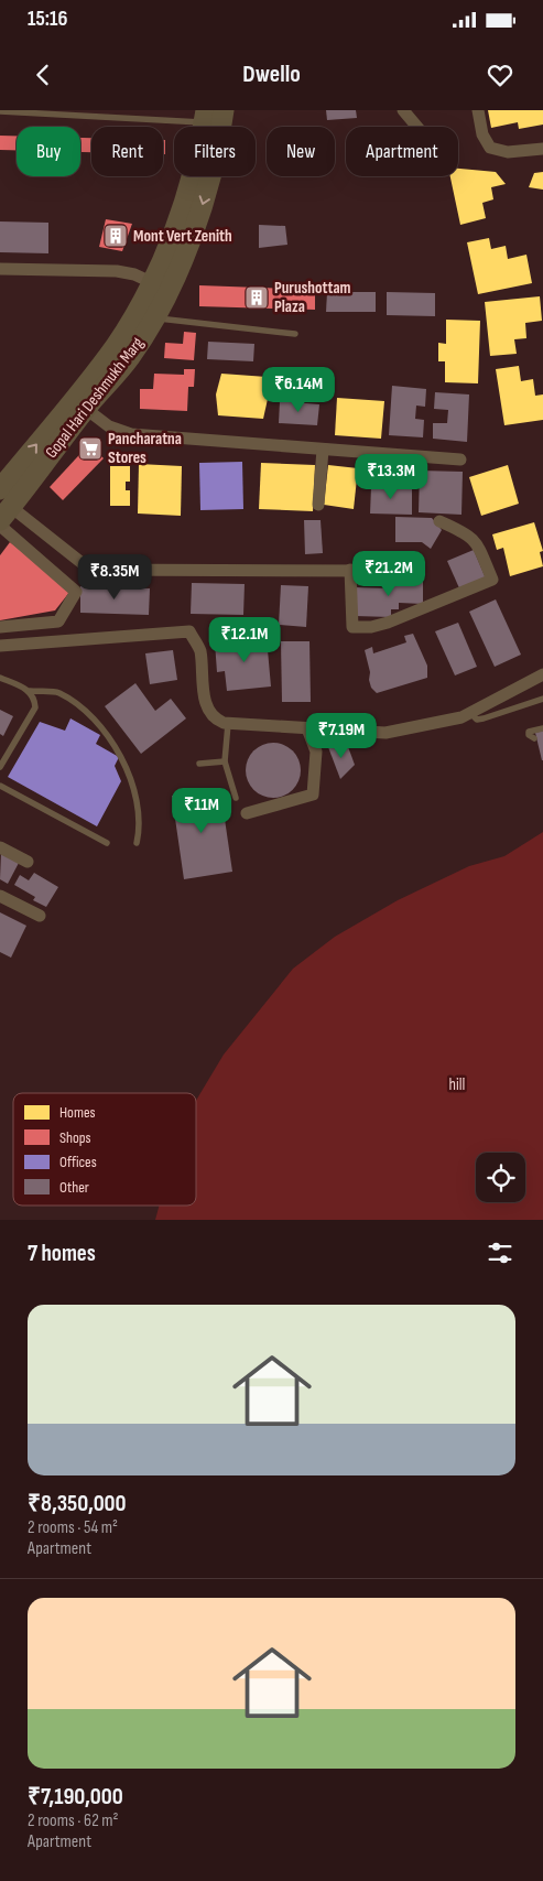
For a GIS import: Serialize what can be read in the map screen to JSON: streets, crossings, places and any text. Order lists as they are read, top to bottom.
{
  "streets": {
    "main road": ["Gopal Hari Deshmukh Marg"]
  },
  "parks": ["hill"],
  "places": {
    "building": ["Mont Vert Zenith", "Purushottam Plaza"],
    "supermarket": ["Pancharatna Stores"]
  },
  "legend": [
    "Homes",
    "Shops",
    "Offices",
    "Other"
  ],
  "page": {
    "status": "15:16",
    "header": "Dwello",
    "chip": [
      "Buy",
      "Rent",
      "Filters",
      "New",
      "Apartment"
    ],
    "price": [
      "₹6.14M",
      "₹13.3M",
      "₹21.2M",
      "₹8.35M",
      "₹12.1M",
      "₹7.19M",
      "₹11M"
    ],
    "heading": "7 homes",
    "list": [
      {
        "name": "₹8,350,000",
        "note": "2 rooms · 54 m² · Apartment"
      },
      {
        "name": "₹7,190,000",
        "note": "2 rooms · 62 m² · Apartment"
      }
    ]
  }
}
